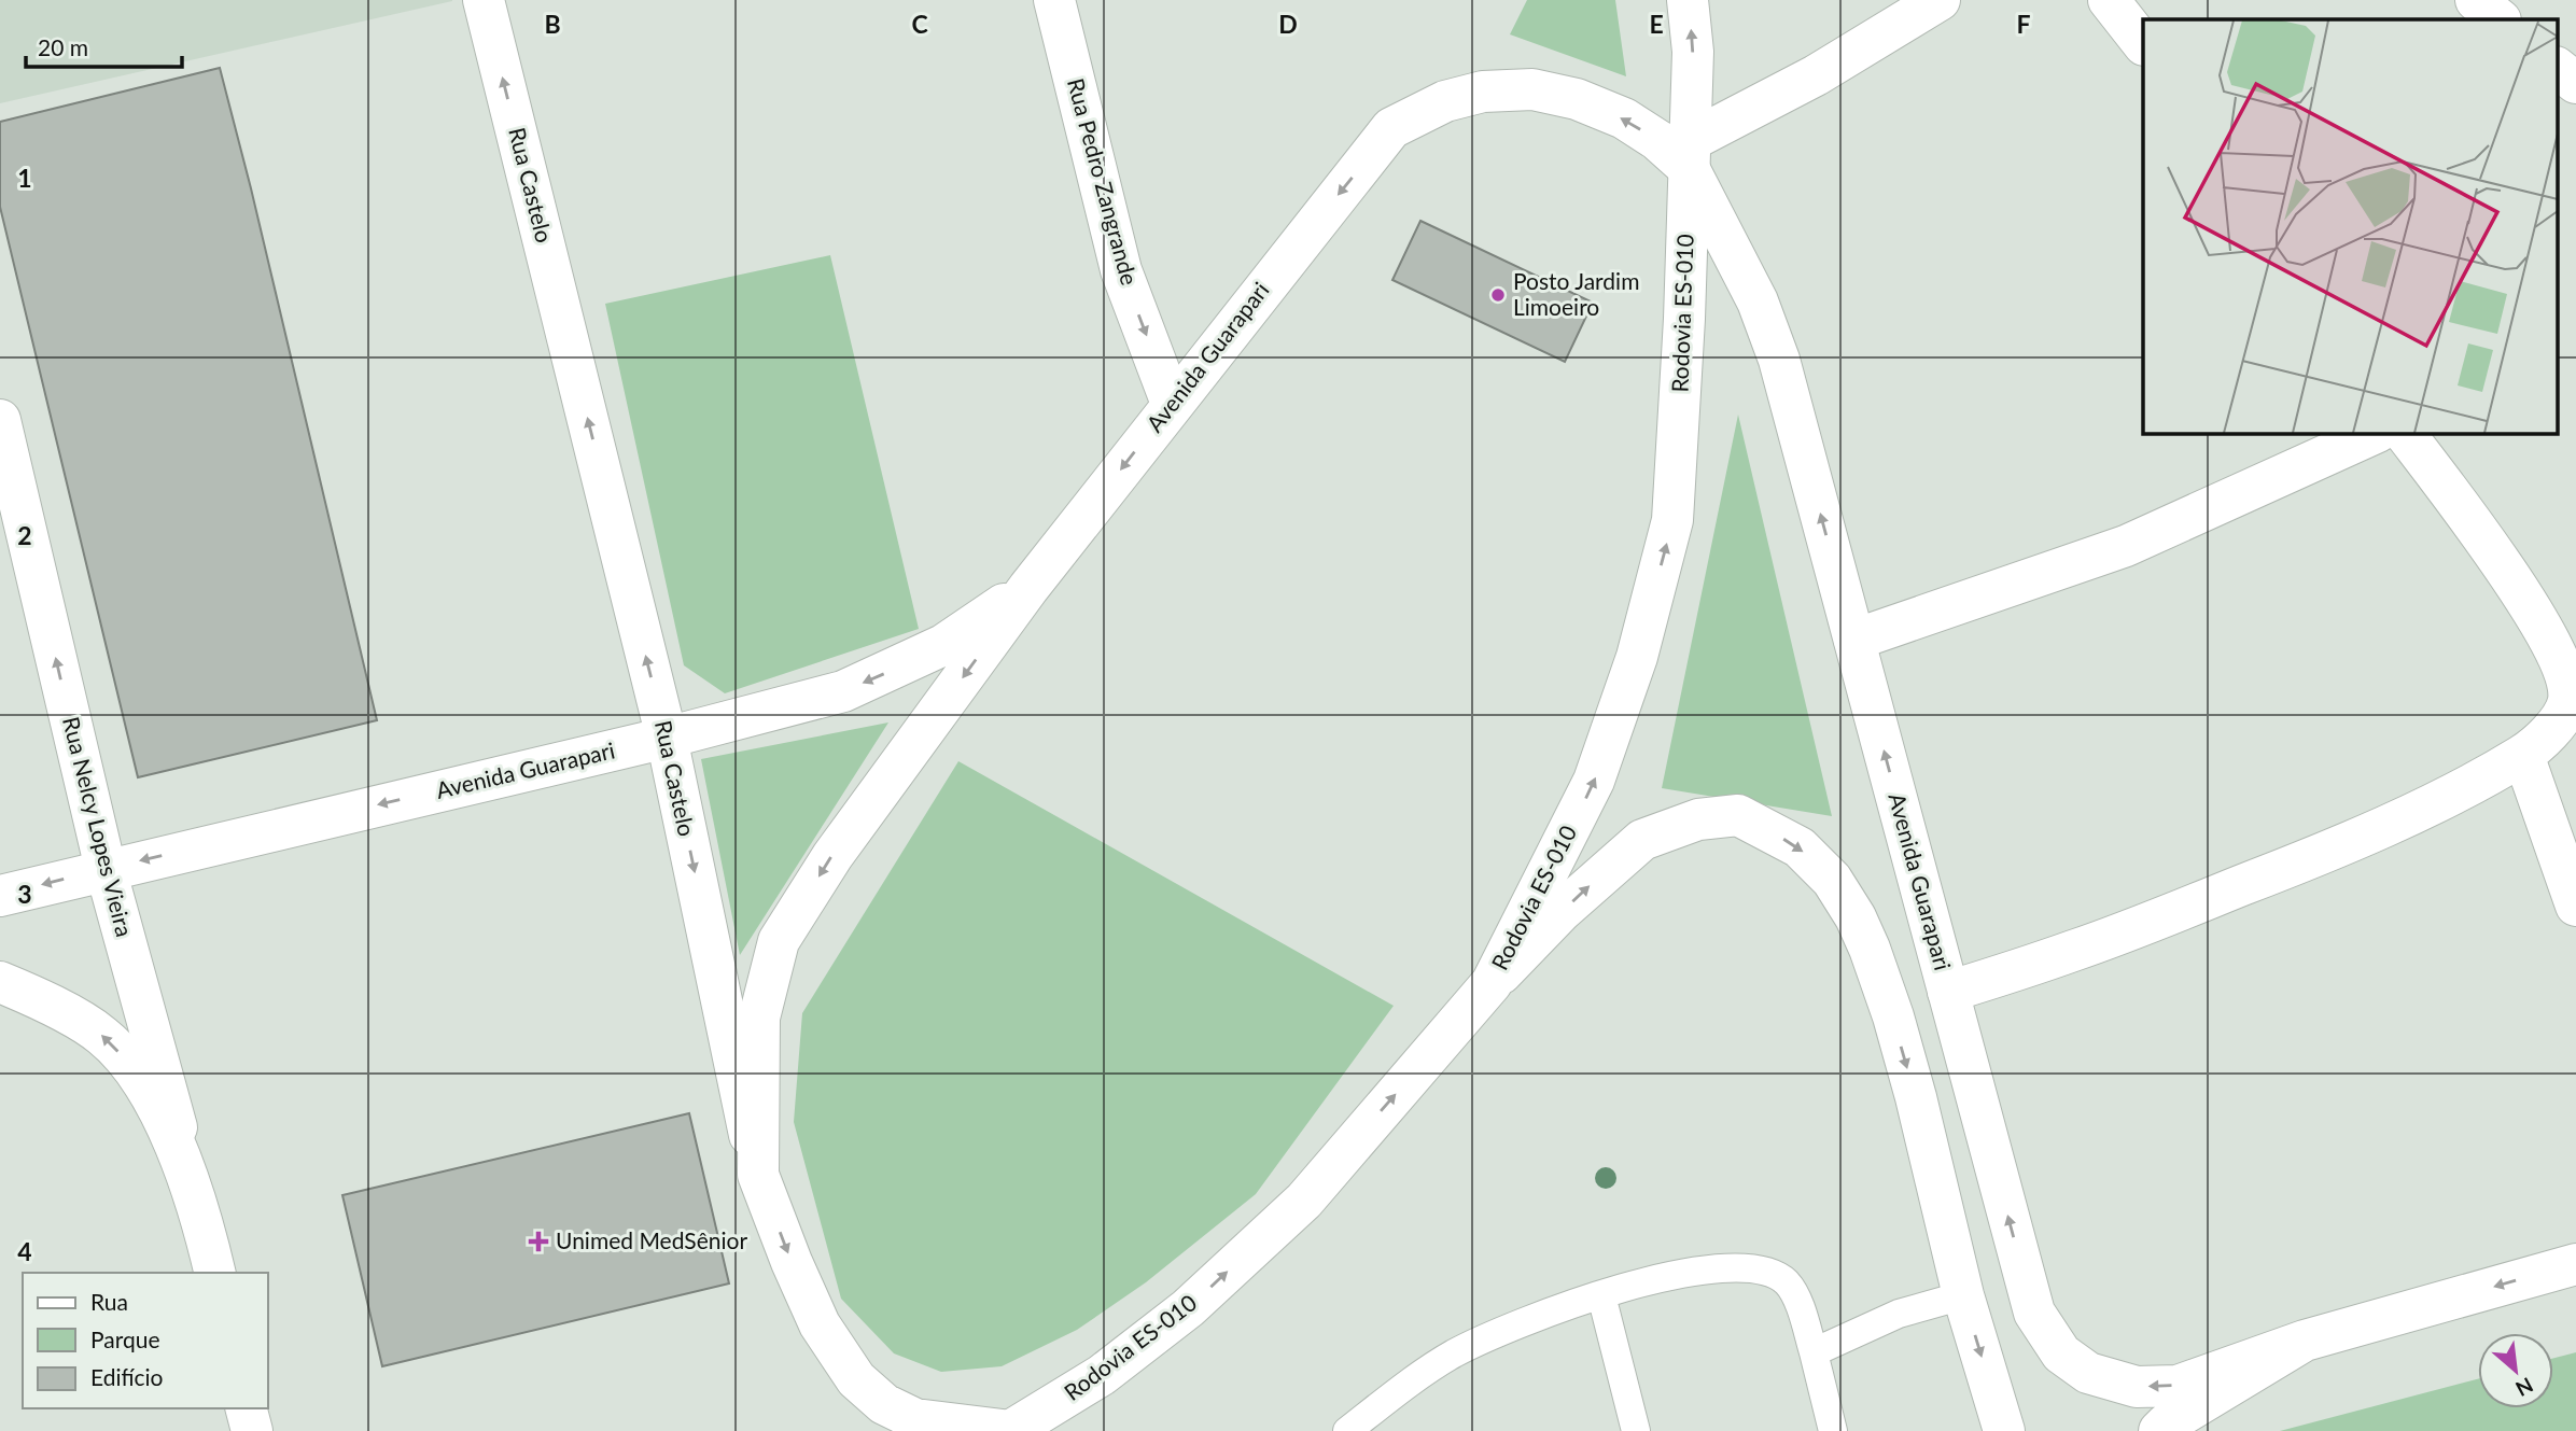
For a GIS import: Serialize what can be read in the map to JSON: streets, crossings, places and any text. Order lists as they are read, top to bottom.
{
  "streets": {
    "street": [
      "Rua Pedro Zangrande",
      "Rua Castelo",
      "Rodovia ES-010",
      "Avenida Guarapari",
      "Rua Nelcy Lopes Vieira"
    ]
  },
  "crossings": [
    ["Rua Pedro Zangrande", "Avenida Guarapari"],
    ["Rua Castelo", "Rodovia ES-010"],
    ["Rua Castelo", "Avenida Guarapari"],
    ["Rodovia ES-010", "Avenida Guarapari"],
    ["Avenida Guarapari", "Rua Nelcy Lopes Vieira"]
  ],
  "one_way": ["Rua Pedro Zangrande", "Rodovia ES-010", "Rua Nelcy Lopes Vieira"],
  "places": {
    "other": ["Posto Jardim Limoeiro"],
    "health": ["Unimed MedSênior"]
  },
  "legend": ["Rua", "Parque", "Edifício"],
  "scale_bar": "20 m",
  "north": "bottom right",
  "grid": {
    "columns": [
      "B",
      "C",
      "D",
      "E",
      "F"
    ],
    "rows": [
      "1",
      "2",
      "3",
      "4"
    ]
  }
}
